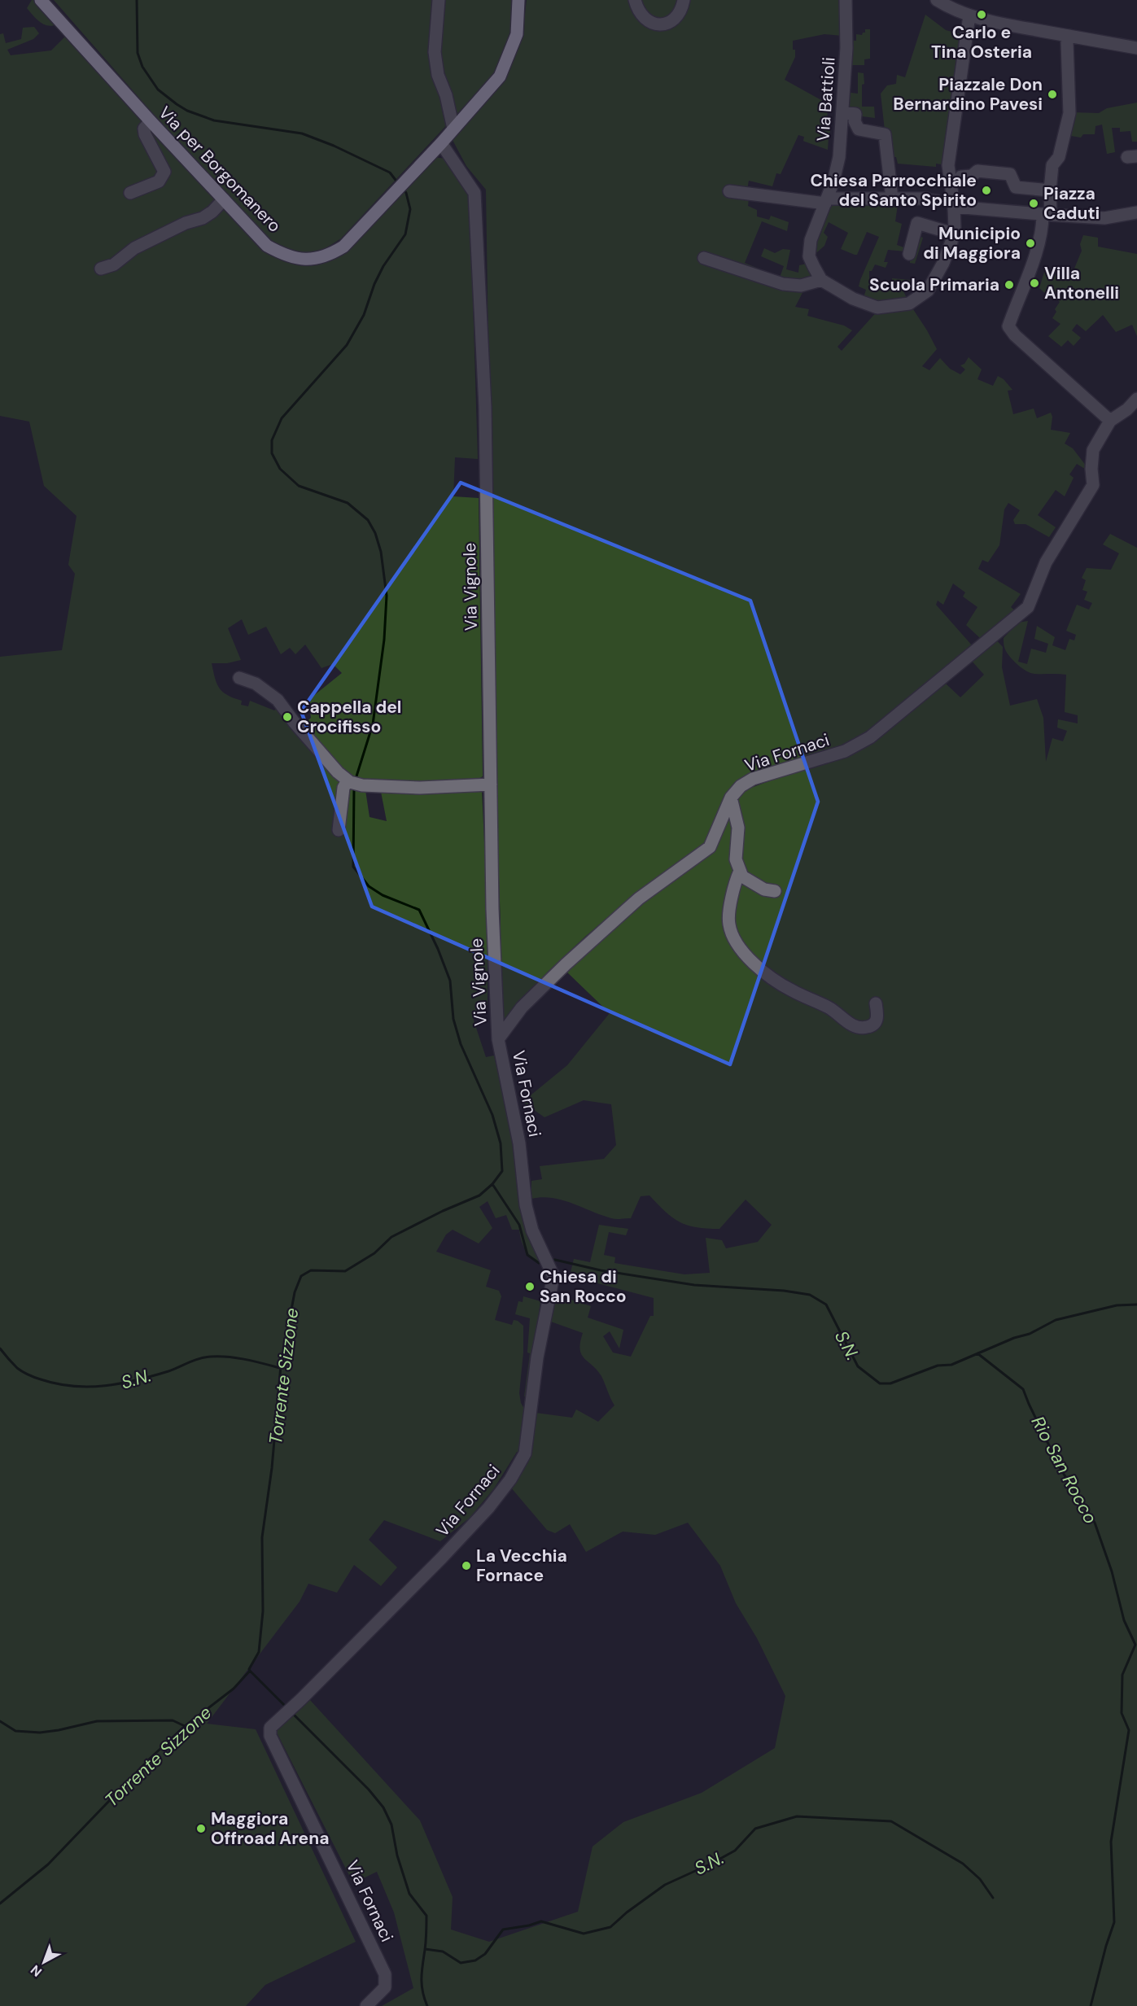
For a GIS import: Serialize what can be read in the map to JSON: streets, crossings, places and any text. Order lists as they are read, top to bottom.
{
  "streets": {
    "main road": ["Via per Borgomanero"],
    "street": ["Via Battioli", "Via Vignole", "Via Fornaci"]
  },
  "crossings": [
    ["Via per Borgomanero", "Via Vignole"],
    ["Via Vignole", "Via Fornaci"]
  ],
  "water": ["S.N.", "Torrente Sizzone", "Rio San Rocco"],
  "places": [
    "Carlo e Tina Osteria",
    "Piazzale Don Bernardino Pavesi",
    "Chiesa Parrocchiale del Santo Spirito",
    "Piazza Caduti",
    "Municipio di Maggiora",
    "Villa Antonelli",
    "Scuola Primaria",
    "Cappella del Crocifisso",
    "Chiesa di San Rocco",
    "La Vecchia Fornace",
    "Maggiora Offroad Arena"
  ],
  "north": "bottom left"
}
